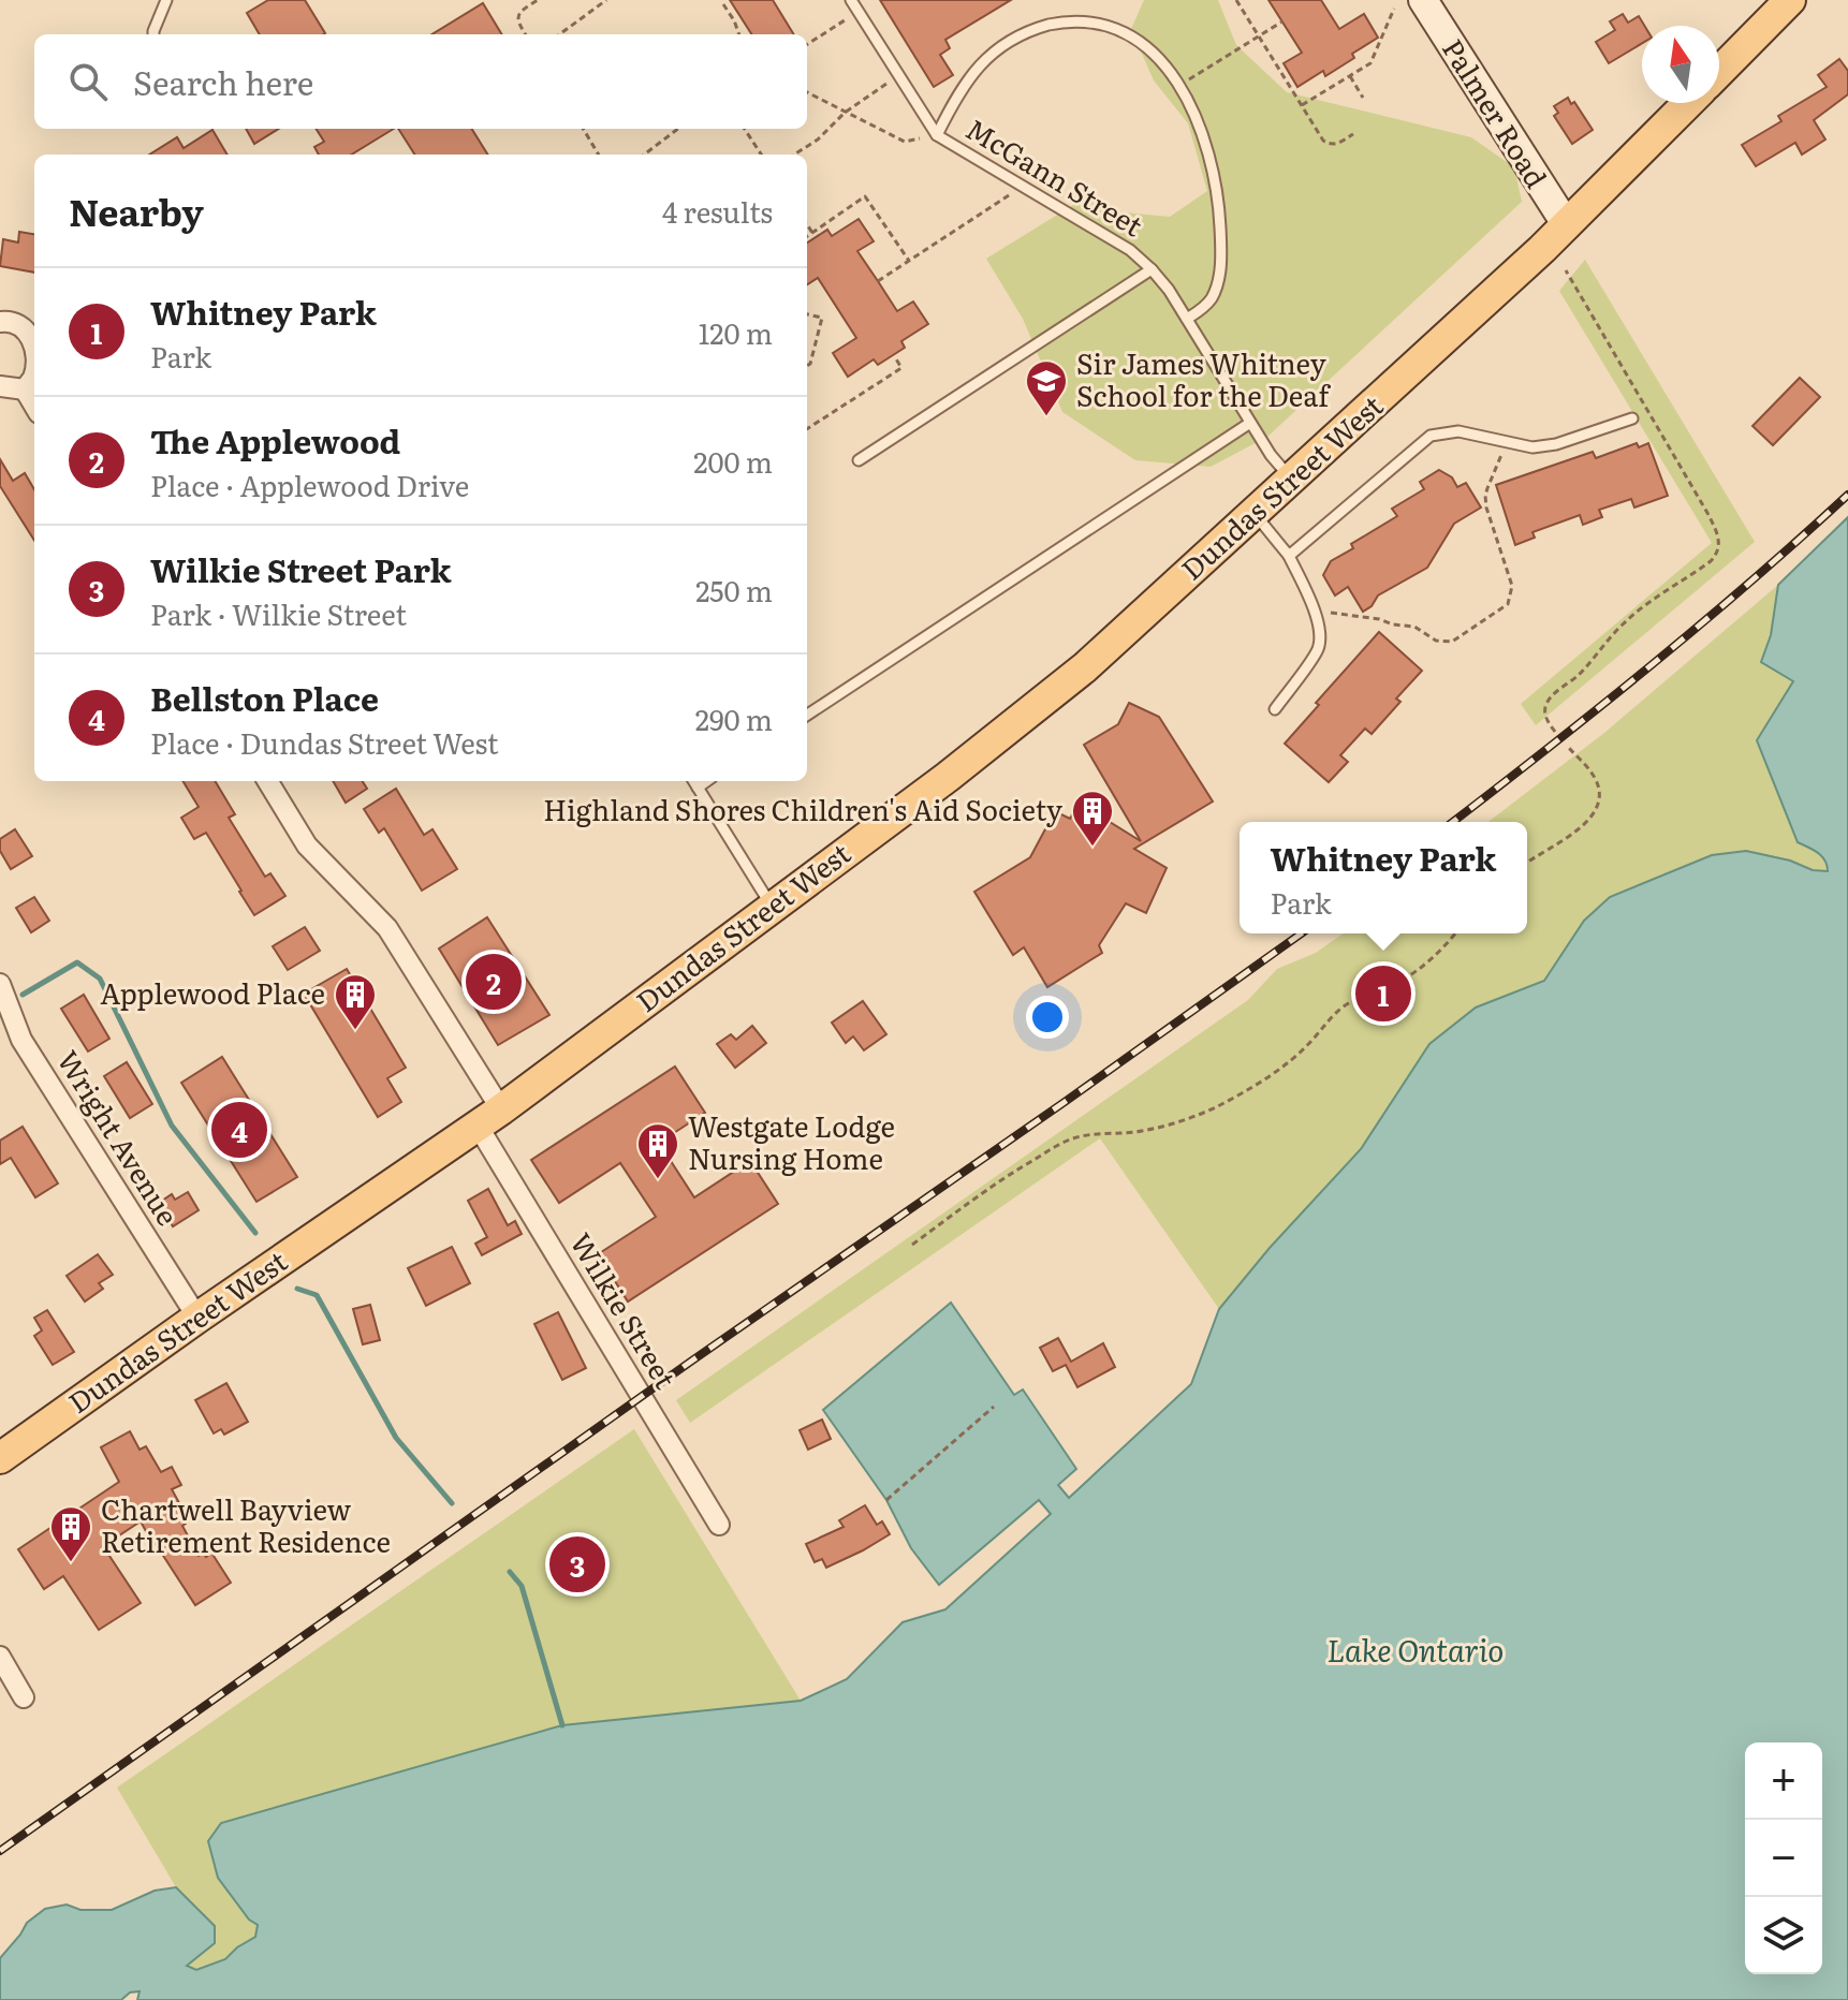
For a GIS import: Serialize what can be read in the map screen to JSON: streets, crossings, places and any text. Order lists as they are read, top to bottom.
{
  "streets": {
    "main road": ["Dundas Street West"],
    "street": ["Palmer Road", "Wright Avenue", "Wilkie Street"],
    "lane": ["McGann Street"]
  },
  "crossings": [
    ["Palmer Road", "Dundas Street West"],
    ["McGann Street", "Dundas Street West"],
    ["Dundas Street West", "Wright Avenue"],
    ["Dundas Street West", "Wilkie Street"]
  ],
  "water": ["Lake Ontario"],
  "places": {
    "school or university": ["Sir James Whitney School for the Deaf"],
    "building": [
      "Highland Shores Children's Aid Society",
      "Applewood Place",
      "Westgate Lodge Nursing Home",
      "Chartwell Bayview Retirement Residence"
    ]
  },
  "north": "top",
  "page": {
    "search": "Search here",
    "heading": ["Nearby", "4 results"],
    "list": [
      {
        "mark": "1",
        "name": "Whitney Park",
        "note": "Park",
        "value": "120 m"
      },
      {
        "mark": "2",
        "name": "The Applewood",
        "note": "Place · Applewood Drive",
        "value": "200 m"
      },
      {
        "mark": "3",
        "name": "Wilkie Street Park",
        "note": "Park · Wilkie Street",
        "value": "250 m"
      },
      {
        "mark": "4",
        "name": "Bellston Place",
        "note": "Place · Dundas Street West",
        "value": "290 m"
      }
    ],
    "popup": ["Whitney Park", "Park"],
    "pins": [
      "2",
      "1",
      "4",
      "3"
    ],
    "map_buttons": ["+", "−"]
  }
}
